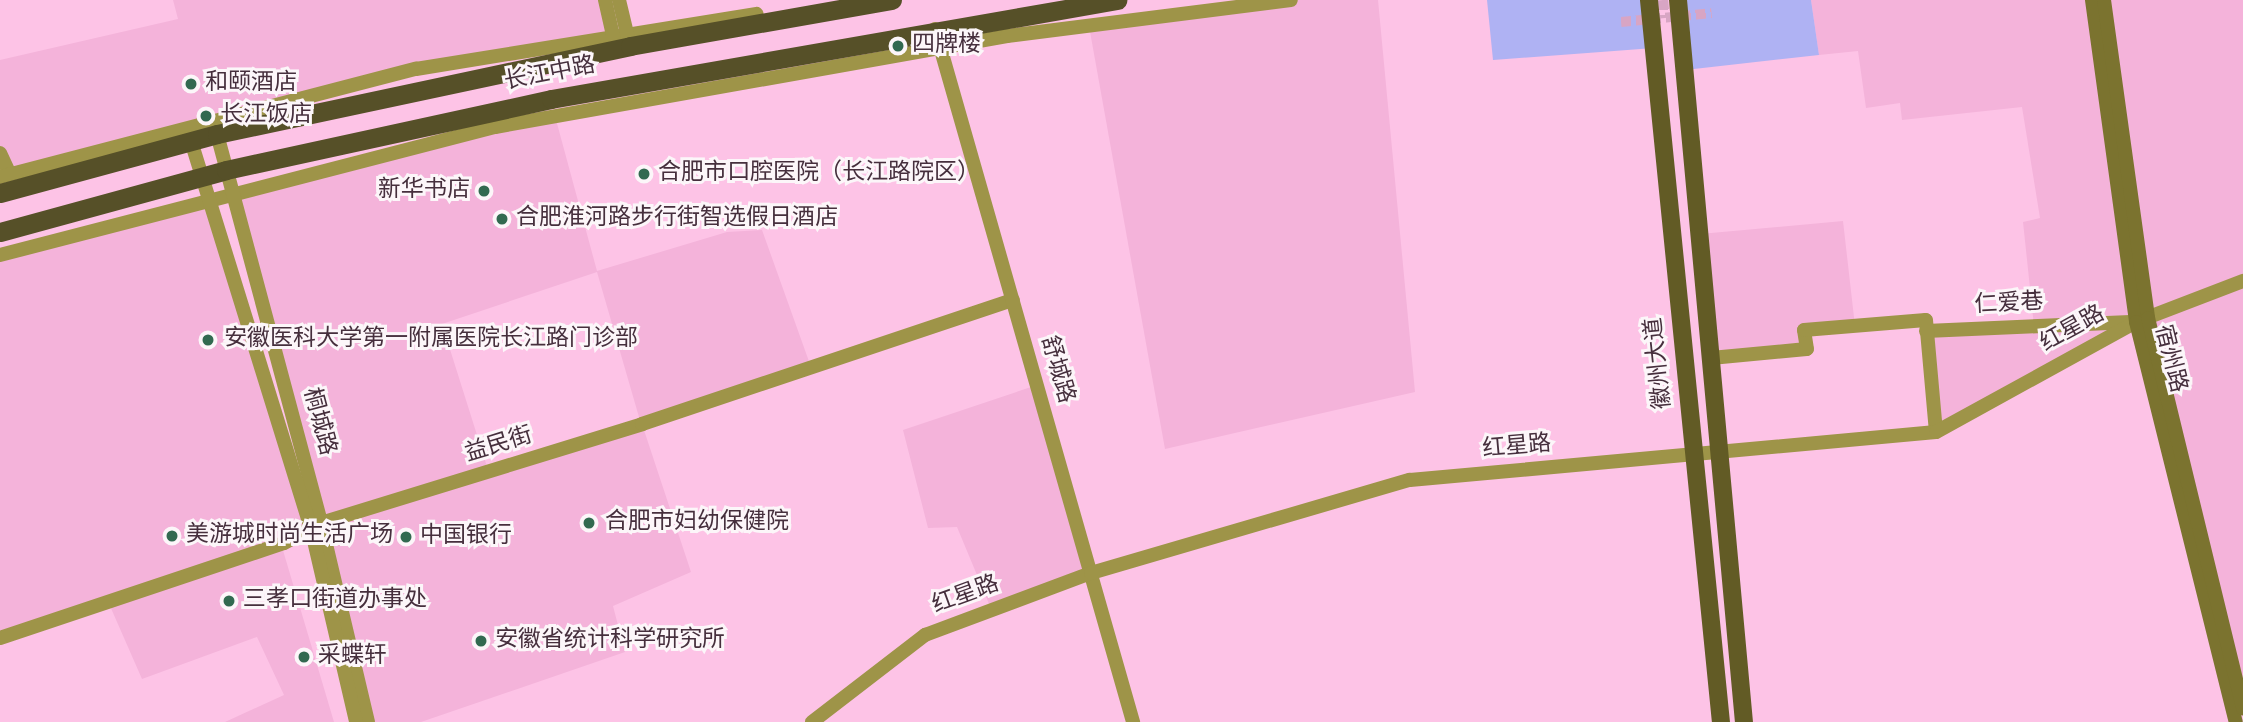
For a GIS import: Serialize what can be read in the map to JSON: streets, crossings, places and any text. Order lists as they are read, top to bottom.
{
  "streets": {
    "highway": ["长江中路"],
    "main road": ["宿州路", "徽州大道"],
    "street": [
      "仁爱巷",
      "红星路",
      "舒城路",
      "桐城路",
      "益民街"
    ]
  },
  "crossings": [
    ["长江中路", "舒城路"],
    ["长江中路", "桐城路"],
    ["仁爱巷", "红星路"],
    ["仁爱巷", "宿州路"],
    ["红星路", "宿州路"],
    ["红星路", "徽州大道"],
    ["红星路", "舒城路"],
    ["舒城路", "益民街"],
    ["桐城路", "益民街"]
  ],
  "places": [
    "四牌楼",
    "和颐酒店",
    "长江饭店",
    "合肥市口腔医院（长江路院区）",
    "新华书店",
    "合肥淮河路步行街智选假日酒店",
    "安徽医科大学第一附属医院长江路门诊部",
    "合肥市妇幼保健院",
    "美游城时尚生活广场",
    "中国银行",
    "三孝口街道办事处",
    "安徽省统计科学研究所",
    "采蝶轩"
  ]
}
